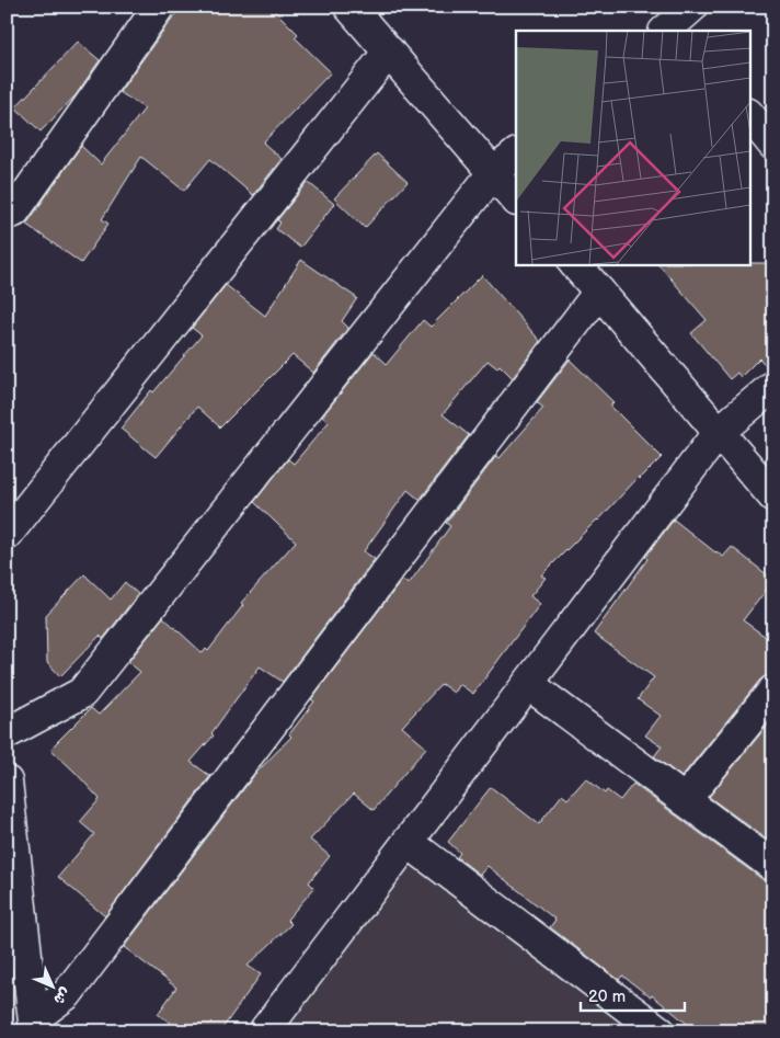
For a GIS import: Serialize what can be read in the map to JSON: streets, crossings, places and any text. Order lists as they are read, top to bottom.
{
  "scale_bar": "20 m",
  "north": "bottom right"
}
